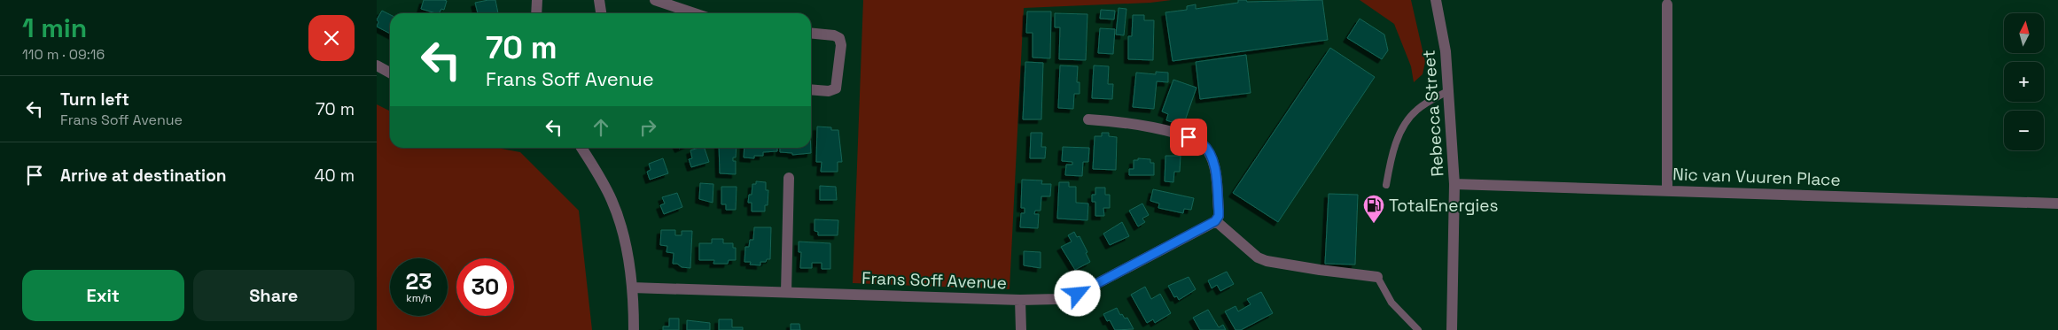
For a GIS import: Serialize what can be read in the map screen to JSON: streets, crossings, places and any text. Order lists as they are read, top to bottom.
{
  "streets": {
    "street": ["Rebecca Street", "Nic van Vuuren Place", "Frans Soff Avenue"]
  },
  "crossings": [
    ["Rebecca Street", "Nic van Vuuren Place"]
  ],
  "places": {
    "fuel station": ["TotalEnergies"]
  },
  "north": "top",
  "page": {
    "heading": ["1 min", "110 m · 09:16"],
    "map_buttons": ["+", "−"],
    "turn": ["70 m", "Frans Soff Avenue"],
    "list": [
      {
        "name": "Turn left",
        "note": "Frans Soff Avenue",
        "value": "70 m"
      },
      {
        "name": "Arrive at destination",
        "value": "40 m"
      }
    ],
    "speed": "23 km/h",
    "limit": "30",
    "buttons": ["Exit", "Share"]
  }
}
